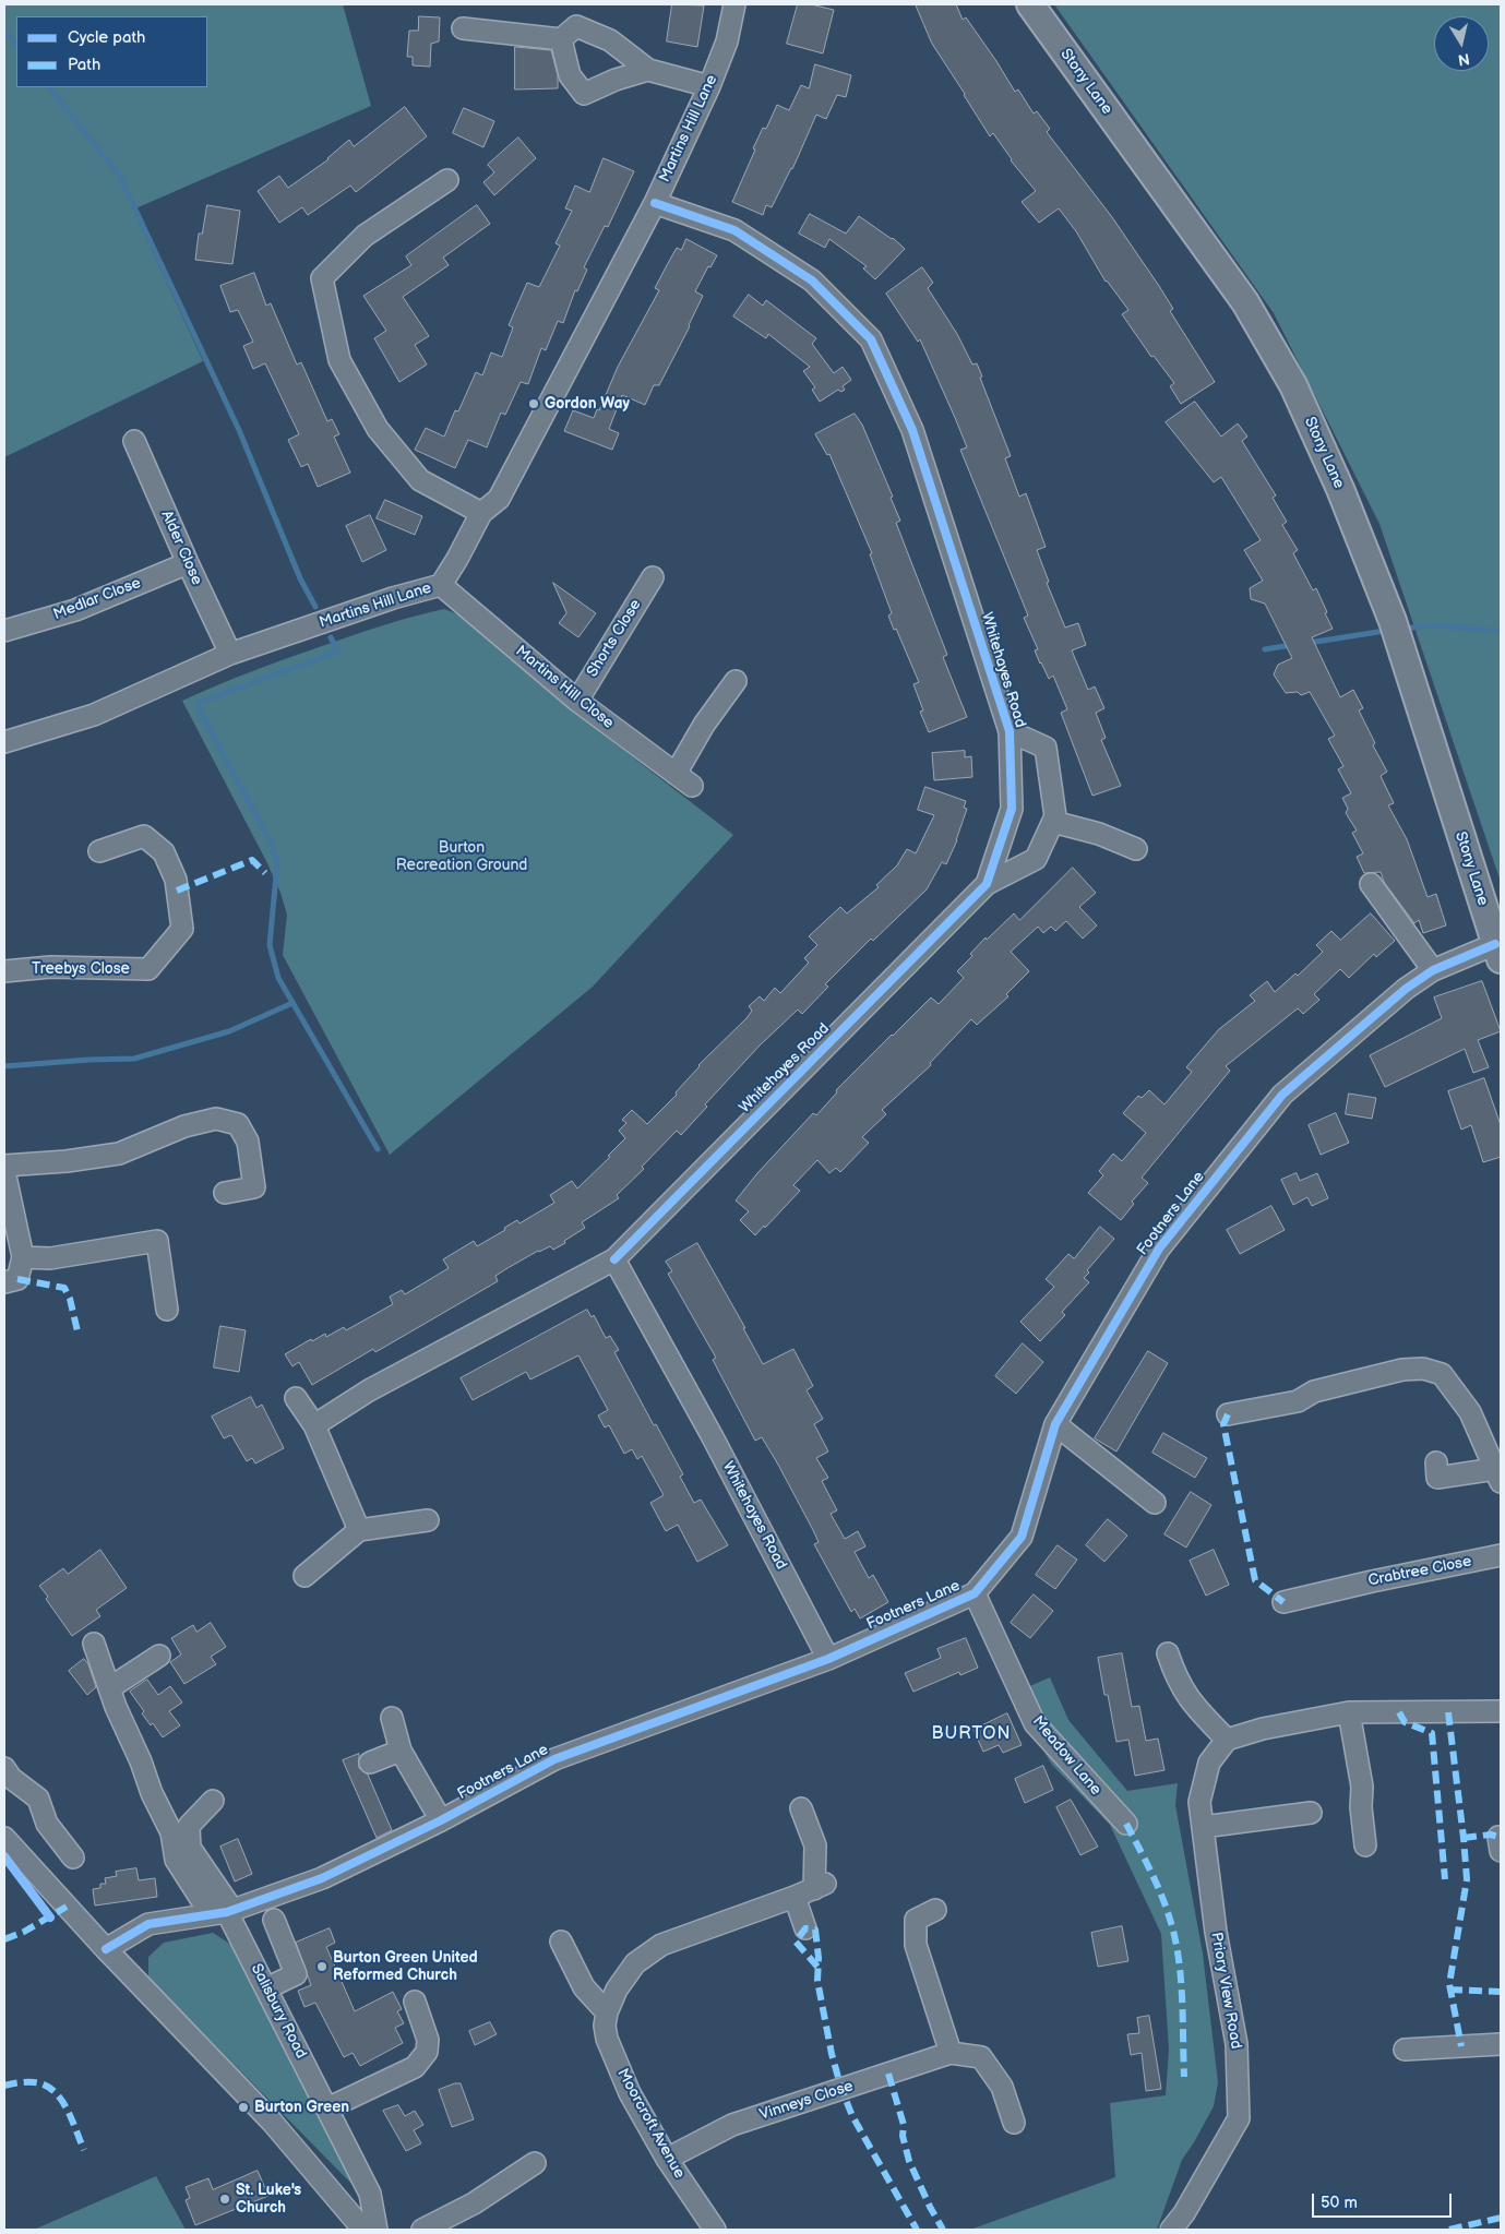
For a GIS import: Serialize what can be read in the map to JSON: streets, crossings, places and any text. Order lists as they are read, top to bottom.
{
  "streets": {
    "main road": ["Stony Lane"],
    "street": [
      "Martins Hill Lane",
      "Alder Close",
      "Medlar Close",
      "Shorts Close",
      "Whitehayes Road",
      "Martins Hill Close",
      "Treebys Close",
      "Footners Lane",
      "Crabtree Close",
      "Meadow Lane",
      "Priory View Road",
      "Salisbury Road",
      "Vinneys Close",
      "Moorcroft Avenue"
    ]
  },
  "crossings": [
    ["Stony Lane", "Footners Lane"],
    ["Martins Hill Lane", "Alder Close"],
    ["Martins Hill Lane", "Whitehayes Road"],
    ["Martins Hill Lane", "Martins Hill Close"],
    ["Alder Close", "Medlar Close"],
    ["Shorts Close", "Martins Hill Close"],
    ["Whitehayes Road", "Footners Lane"],
    ["Footners Lane", "Meadow Lane"],
    ["Footners Lane", "Salisbury Road"],
    ["Vinneys Close", "Moorcroft Avenue"]
  ],
  "districts": ["BURTON"],
  "parks": ["Burton Recreation Ground"],
  "places": [
    "Gordon Way",
    "Burton Green United Reformed Church",
    "Burton Green",
    "St. Luke's Church"
  ],
  "legend": ["Cycle path", "Path"],
  "scale_bar": "50 m",
  "north": "bottom"
}
